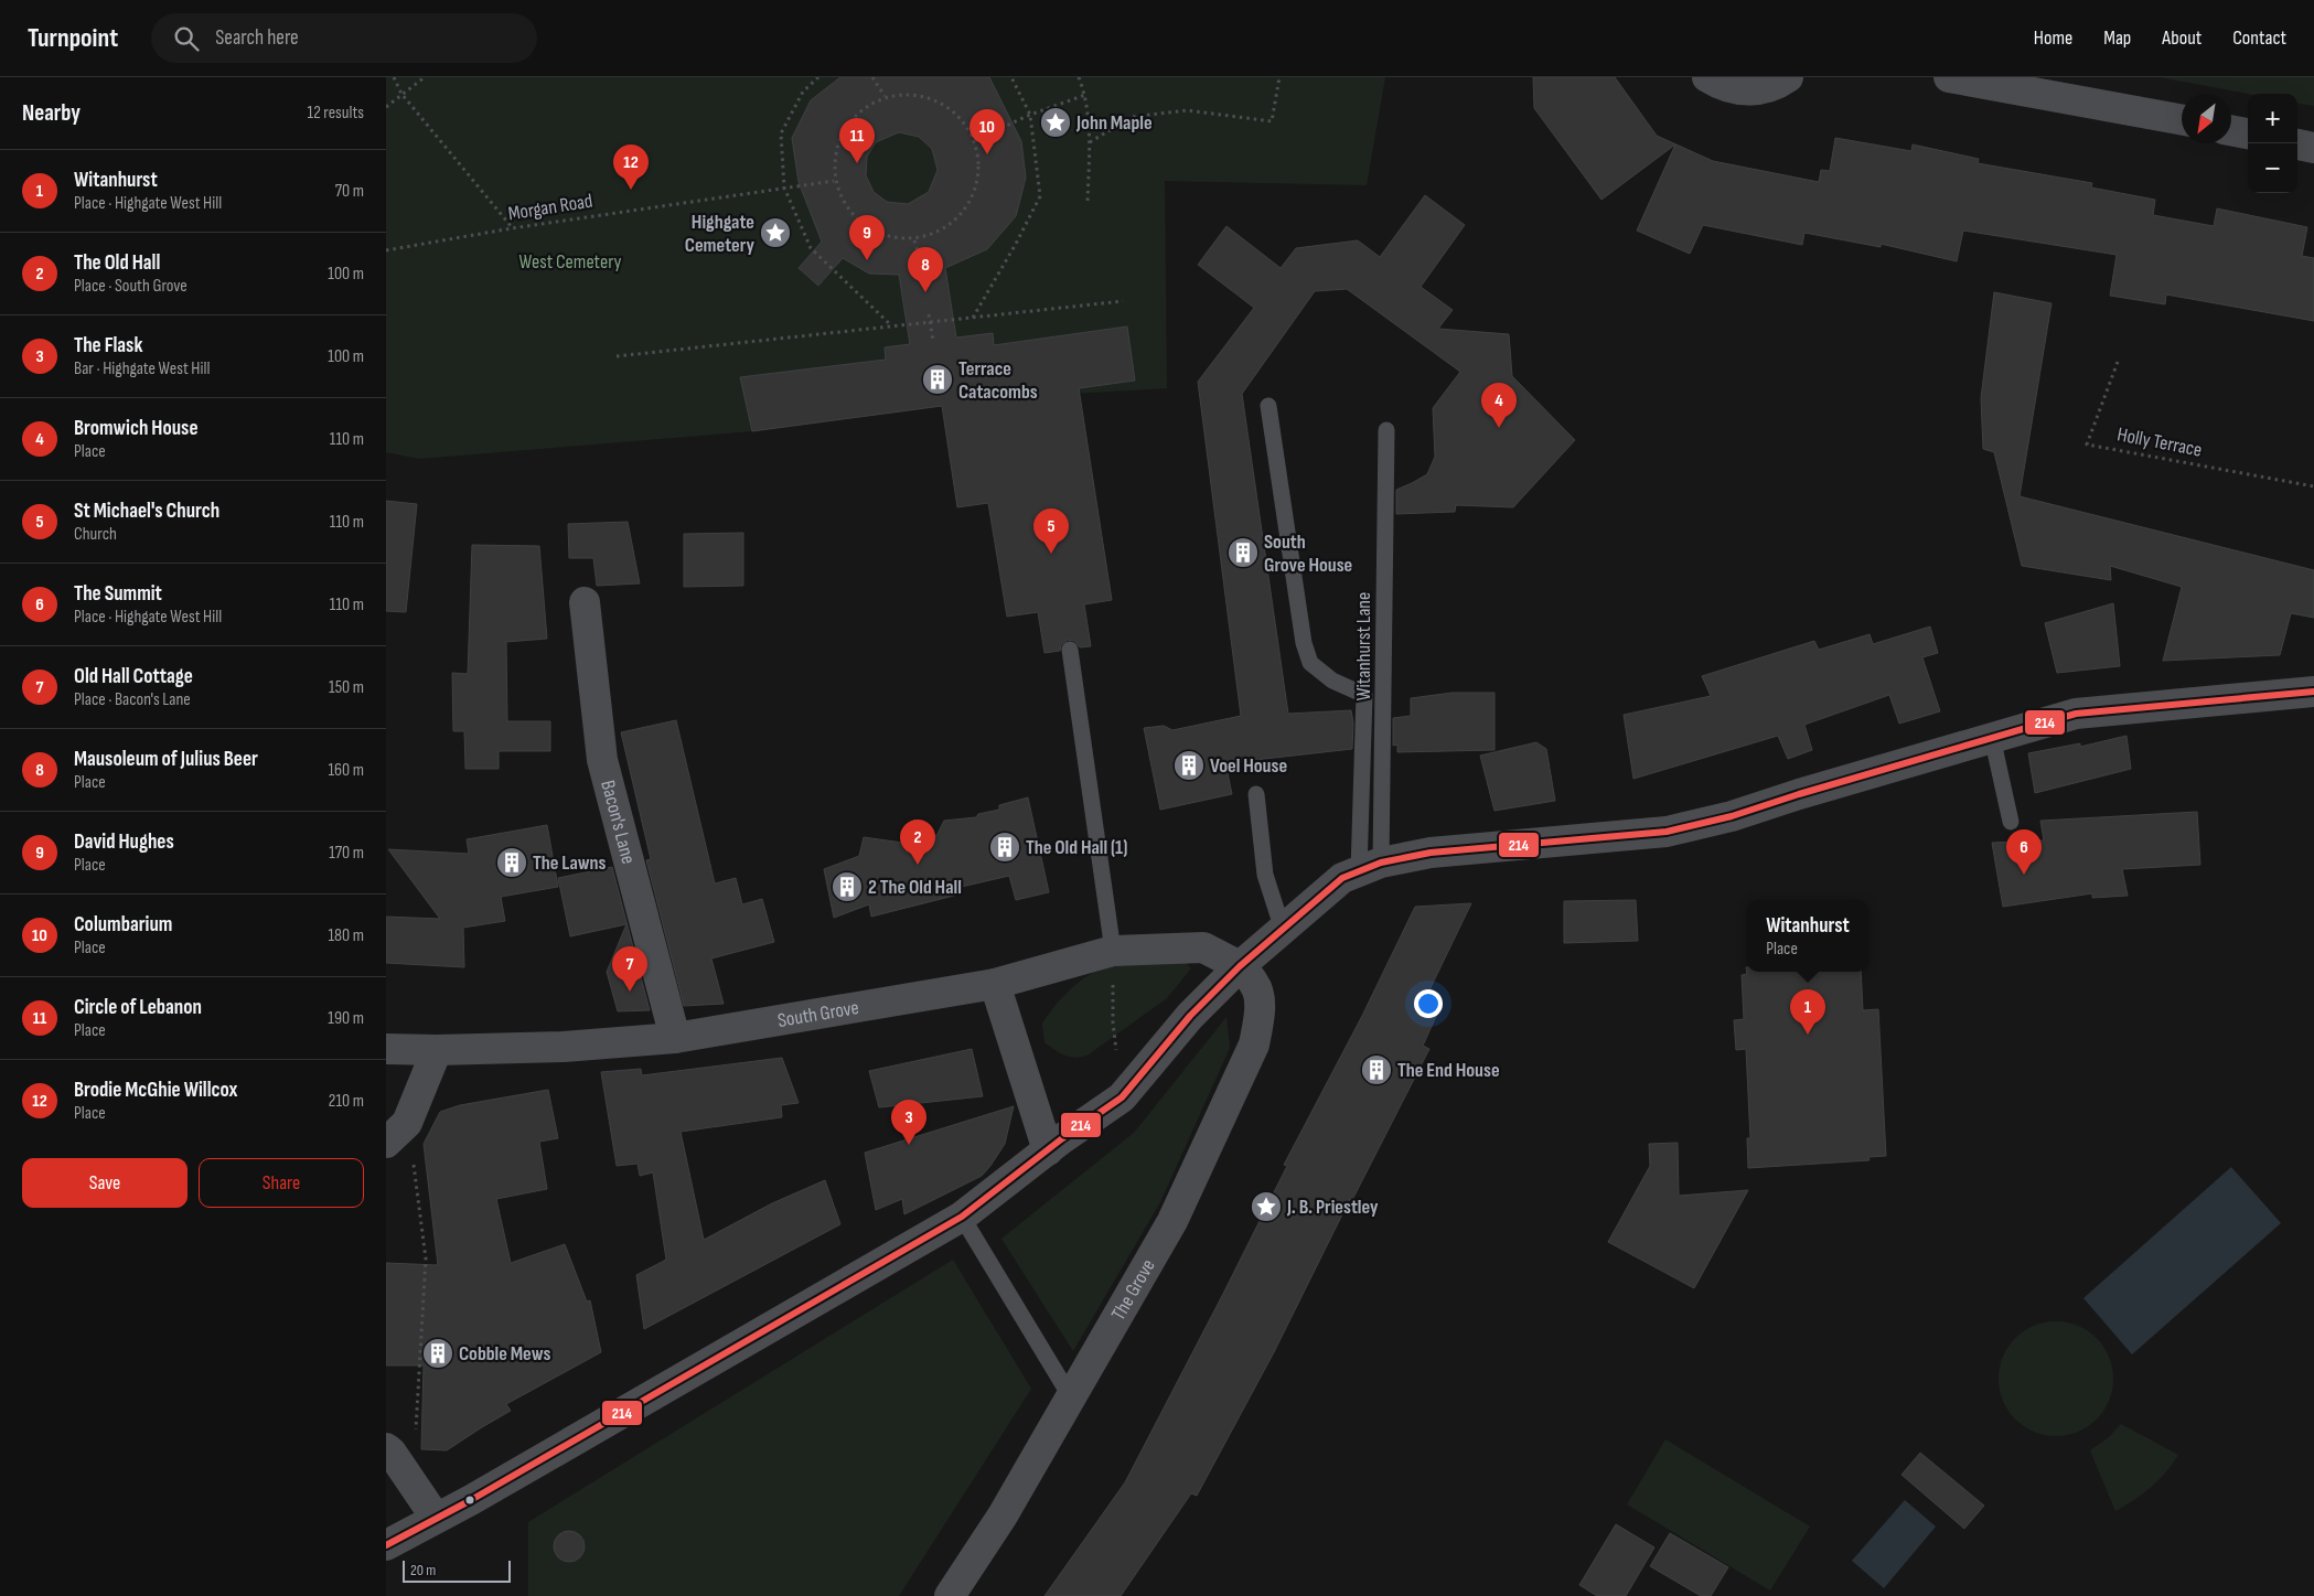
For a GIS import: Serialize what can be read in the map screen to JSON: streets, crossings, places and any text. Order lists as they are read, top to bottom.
{
  "streets": {
    "street": ["Bacon's Lane", "South Grove", "The Grove"],
    "lane": ["Witanhurst Lane"],
    "path": ["Morgan Road", "Holly Terrace"]
  },
  "crossings": [
    ["Bacon's Lane", "South Grove"],
    ["South Grove", "The Grove"]
  ],
  "parks": ["West Cemetery"],
  "places": {
    "place": ["John Maple", "Highgate Cemetery", "J. B. Priestley"],
    "building": [
      "Terrace Catacombs",
      "South Grove House",
      "Voel House",
      "The Old Hall (1)",
      "The Lawns",
      "2 The Old Hall",
      "The End House",
      "Cobble Mews"
    ]
  },
  "lines": ["transit line 214"],
  "scale_bar": "20 m",
  "north": "bottom left",
  "page": {
    "header": "Turnpoint",
    "search": "Search here",
    "nav": [
      "Home",
      "Map",
      "About",
      "Contact"
    ],
    "heading": ["Nearby", "12 results"],
    "map_buttons": ["+", "−"],
    "pins": [
      "10",
      "11",
      "12",
      "9",
      "8",
      "4",
      "5",
      "2",
      "6",
      "7",
      "1",
      "3"
    ],
    "list": [
      {
        "mark": "1",
        "name": "Witanhurst",
        "note": "Place · Highgate West Hill",
        "value": "70 m"
      },
      {
        "mark": "2",
        "name": "The Old Hall",
        "note": "Place · South Grove",
        "value": "100 m"
      },
      {
        "mark": "3",
        "name": "The Flask",
        "note": "Bar · Highgate West Hill",
        "value": "100 m"
      },
      {
        "mark": "4",
        "name": "Bromwich House",
        "note": "Place",
        "value": "110 m"
      },
      {
        "mark": "5",
        "name": "St Michael's Church",
        "note": "Church",
        "value": "110 m"
      },
      {
        "mark": "6",
        "name": "The Summit",
        "note": "Place · Highgate West Hill",
        "value": "110 m"
      },
      {
        "mark": "7",
        "name": "Old Hall Cottage",
        "note": "Place · Bacon's Lane",
        "value": "150 m"
      },
      {
        "mark": "8",
        "name": "Mausoleum of Julius Beer",
        "note": "Place",
        "value": "160 m"
      },
      {
        "mark": "9",
        "name": "David Hughes",
        "note": "Place",
        "value": "170 m"
      },
      {
        "mark": "10",
        "name": "Columbarium",
        "note": "Place",
        "value": "180 m"
      },
      {
        "mark": "11",
        "name": "Circle of Lebanon",
        "note": "Place",
        "value": "190 m"
      },
      {
        "mark": "12",
        "name": "Brodie McGhie Willcox",
        "note": "Place",
        "value": "210 m"
      }
    ],
    "popup": ["Witanhurst", "Place"],
    "buttons": ["Save", "Share"],
    "scale": "20 m"
  }
}
